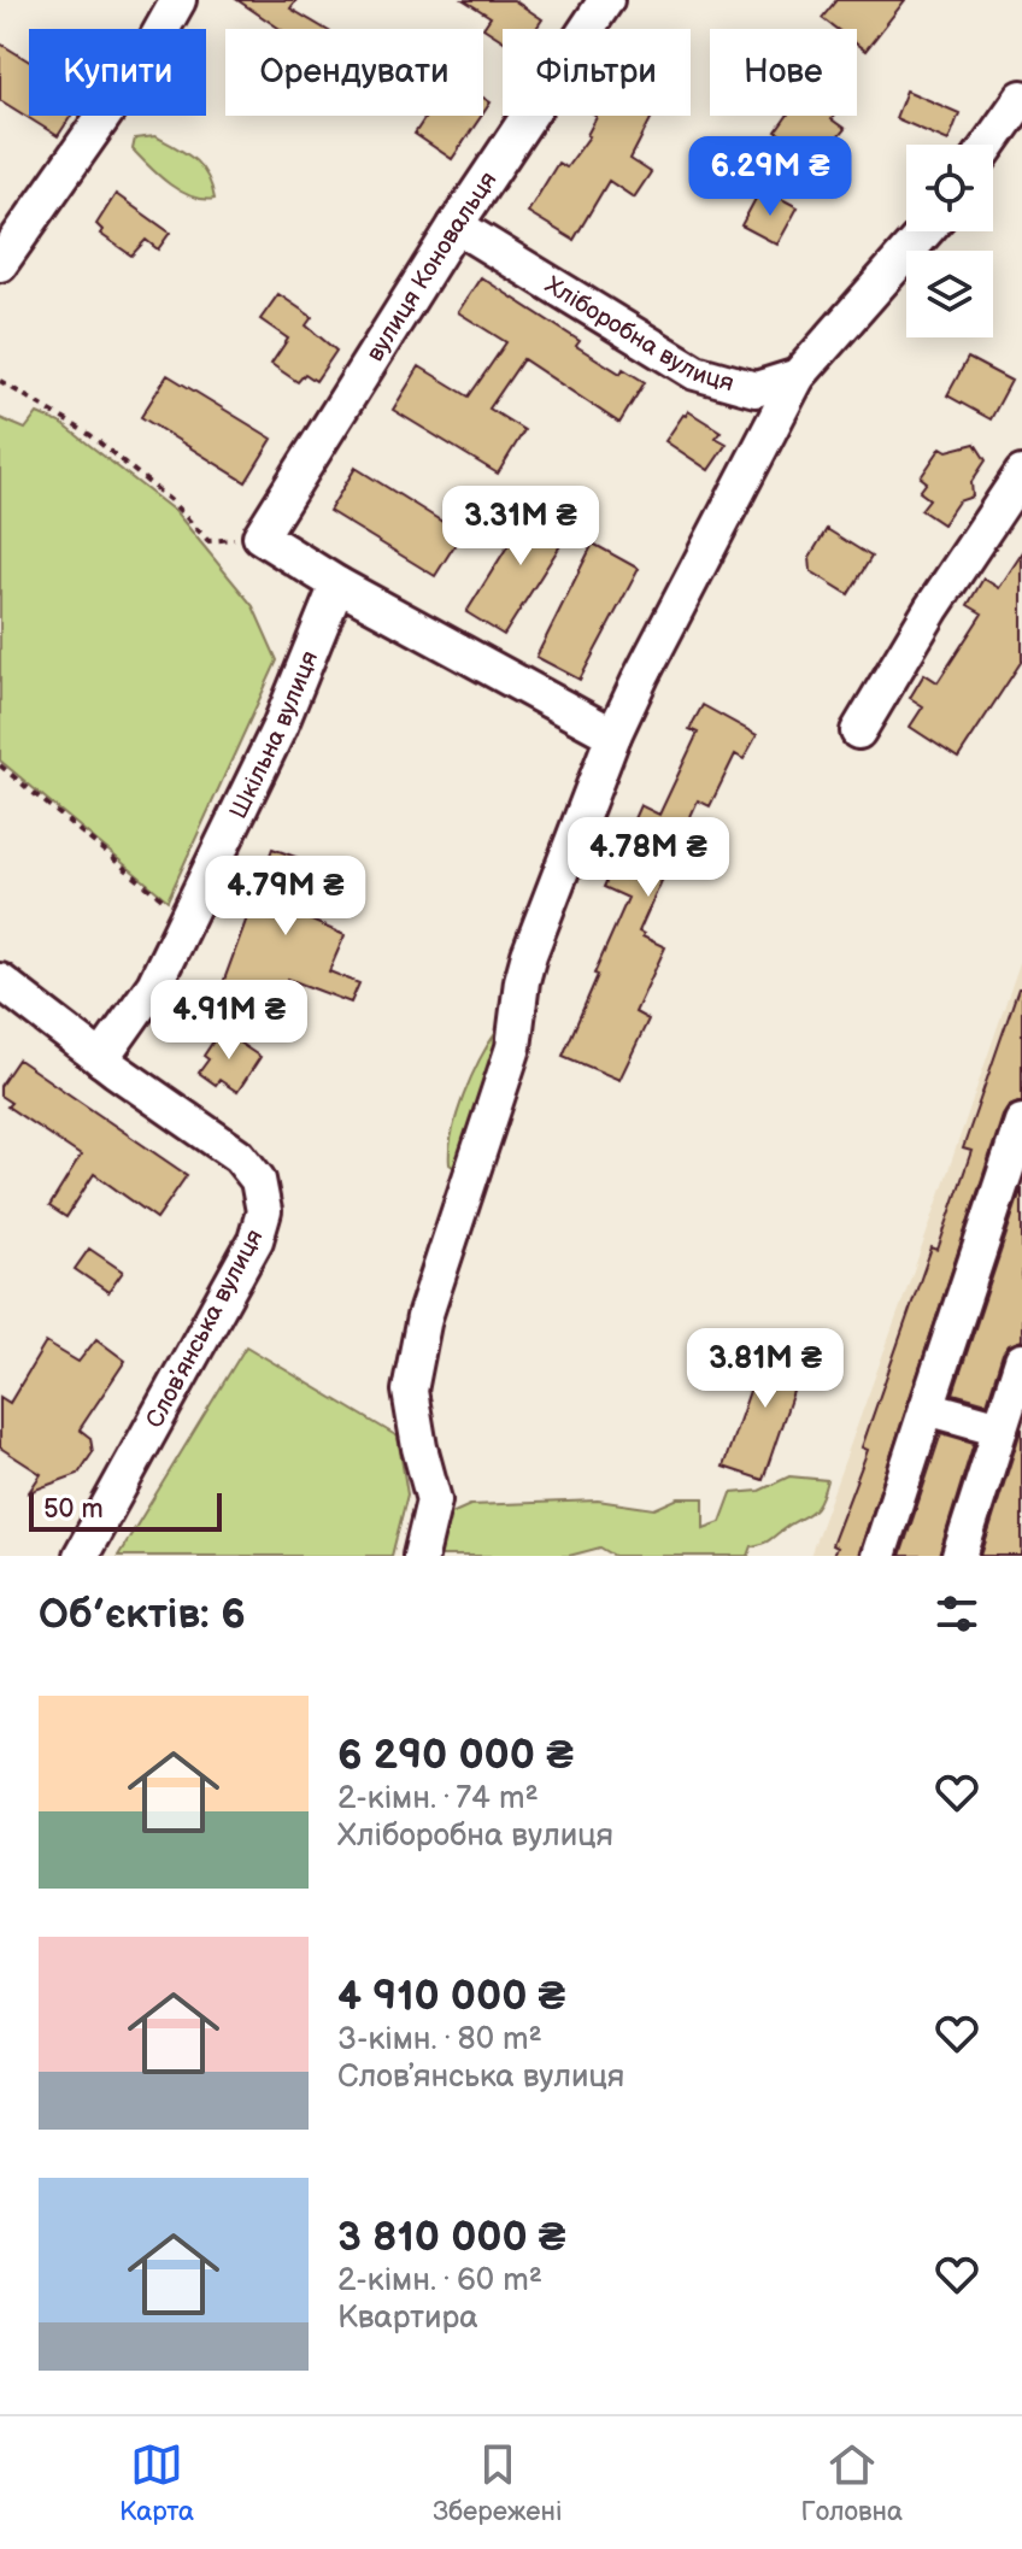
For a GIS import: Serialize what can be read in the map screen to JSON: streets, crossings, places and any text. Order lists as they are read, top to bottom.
{
  "streets": {
    "street": [
      "вулиця Коновальця",
      "Хліборобна вулиця",
      "Шкільна вулиця",
      "Словʼянська вулиця"
    ]
  },
  "crossings": [
    ["вулиця Коновальця", "Хліборобна вулиця"],
    ["Шкільна вулиця", "Словʼянська вулиця"]
  ],
  "scale_bar": "50 m",
  "page": {
    "chip": [
      "Купити",
      "Орендувати",
      "Фільтри",
      "Нове"
    ],
    "price": [
      "6.29M ₴",
      "3.31M ₴",
      "4.78M ₴",
      "4.79M ₴",
      "4.91M ₴",
      "3.81M ₴"
    ],
    "scale": "50 m",
    "heading": "Об’єктів: 6",
    "list": [
      {
        "name": "6 290 000 ₴",
        "note": "2-кімн. · 74 m² · Хліборобна вулиця"
      },
      {
        "name": "4 910 000 ₴",
        "note": "3-кімн. · 80 m² · Словʼянська вулиця"
      },
      {
        "name": "3 810 000 ₴",
        "note": "2-кімн. · 60 m² · Квартира"
      }
    ],
    "tabs": ["Карта", "Збережені", "Головна"]
  }
}
